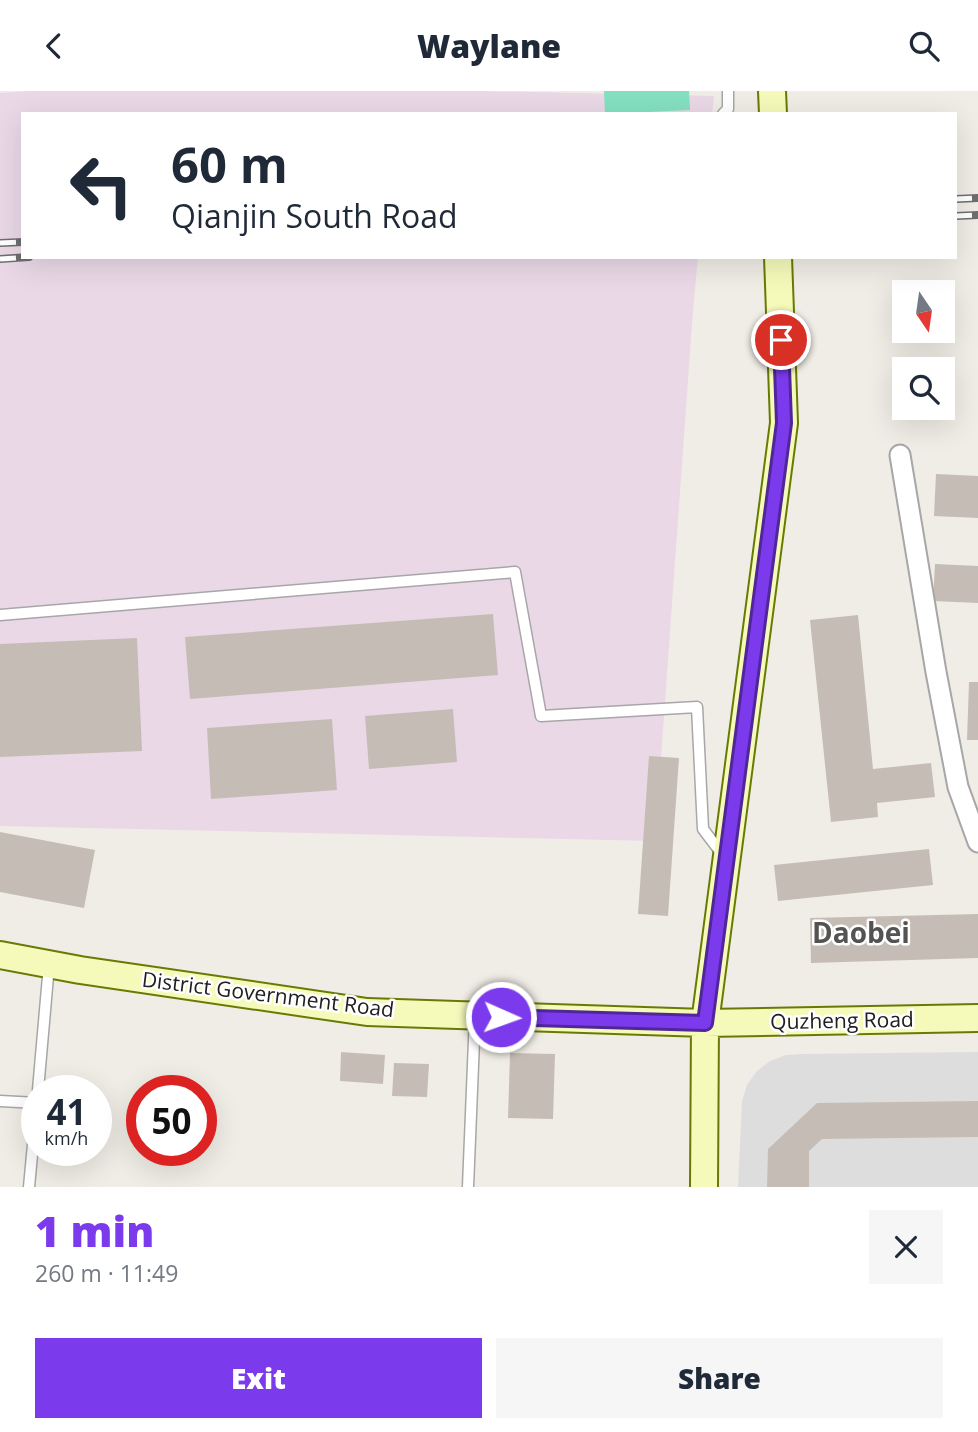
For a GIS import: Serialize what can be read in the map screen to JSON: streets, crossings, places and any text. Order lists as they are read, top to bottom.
{
  "streets": {
    "main road": ["District Government Road", "Quzheng Road"]
  },
  "crossings": [
    ["District Government Road", "Quzheng Road"]
  ],
  "districts": ["Daobei"],
  "north": "bottom",
  "page": {
    "header": "Waylane",
    "turn": ["60 m", "Qianjin South Road"],
    "speed": "41 km/h",
    "limit": "50",
    "heading": ["1 min", "260 m · 11:49"],
    "buttons": ["Exit", "Share"]
  }
}
